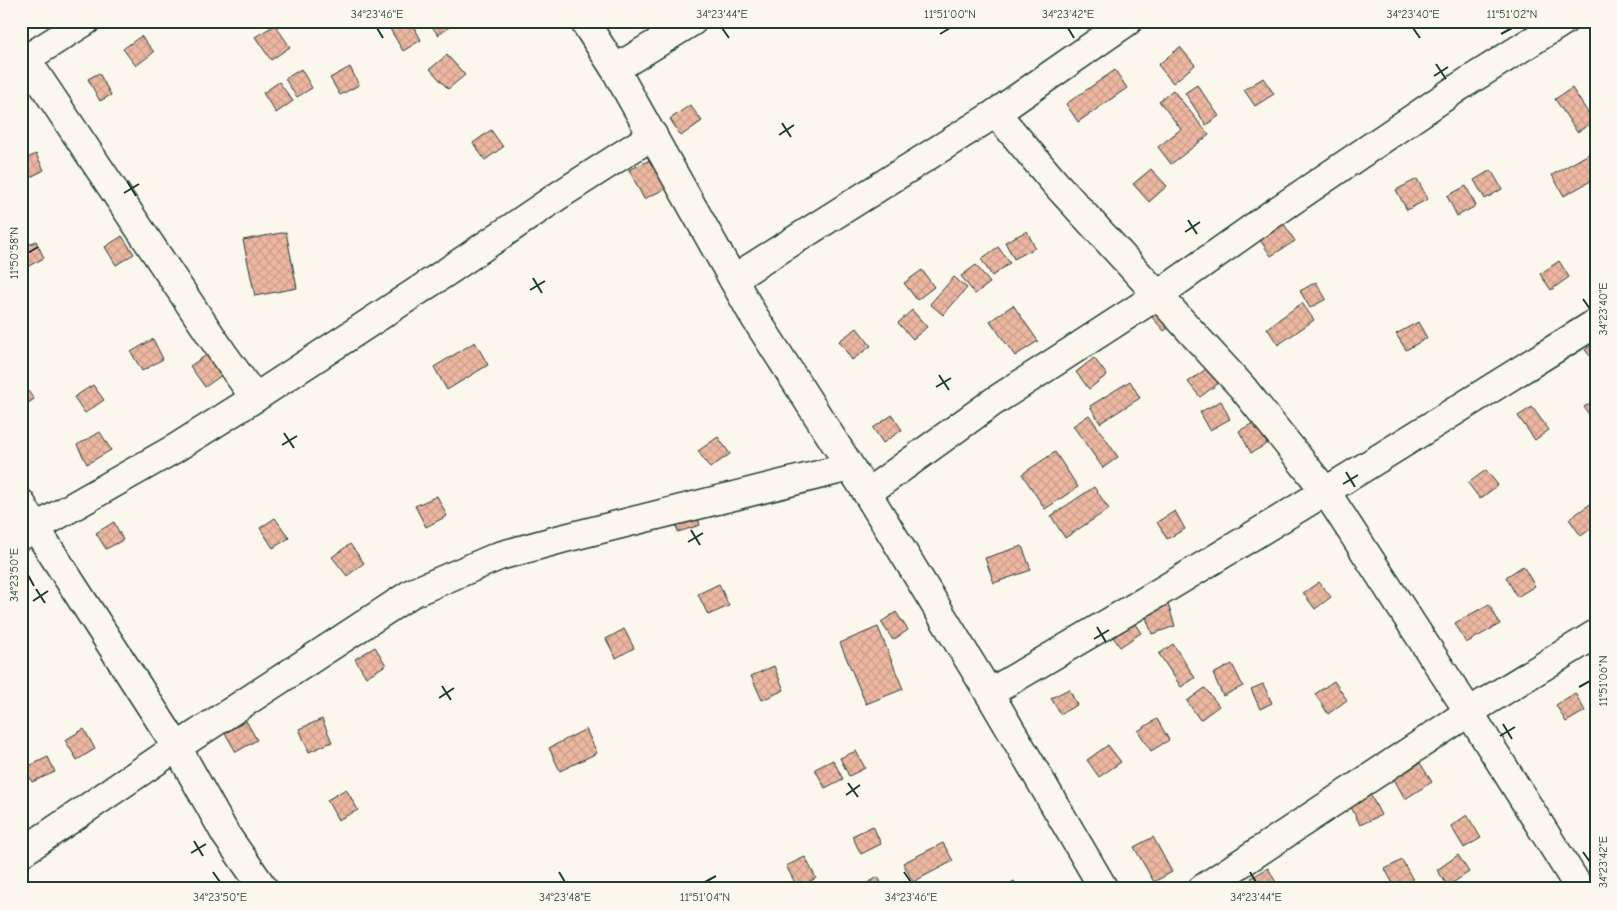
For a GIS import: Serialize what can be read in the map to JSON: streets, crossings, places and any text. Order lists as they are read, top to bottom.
{
  "coordinates": [
    "34°23'46\"E",
    "34°23'44\"E",
    "11°51'00\"N",
    "34°23'42\"E",
    "34°23'40\"E",
    "11°51'02\"N",
    "11°50'58\"N",
    "34°23'50\"E",
    "11°51'06\"N",
    "34°23'48\"E",
    "11°51'04\"N"
  ]
}
